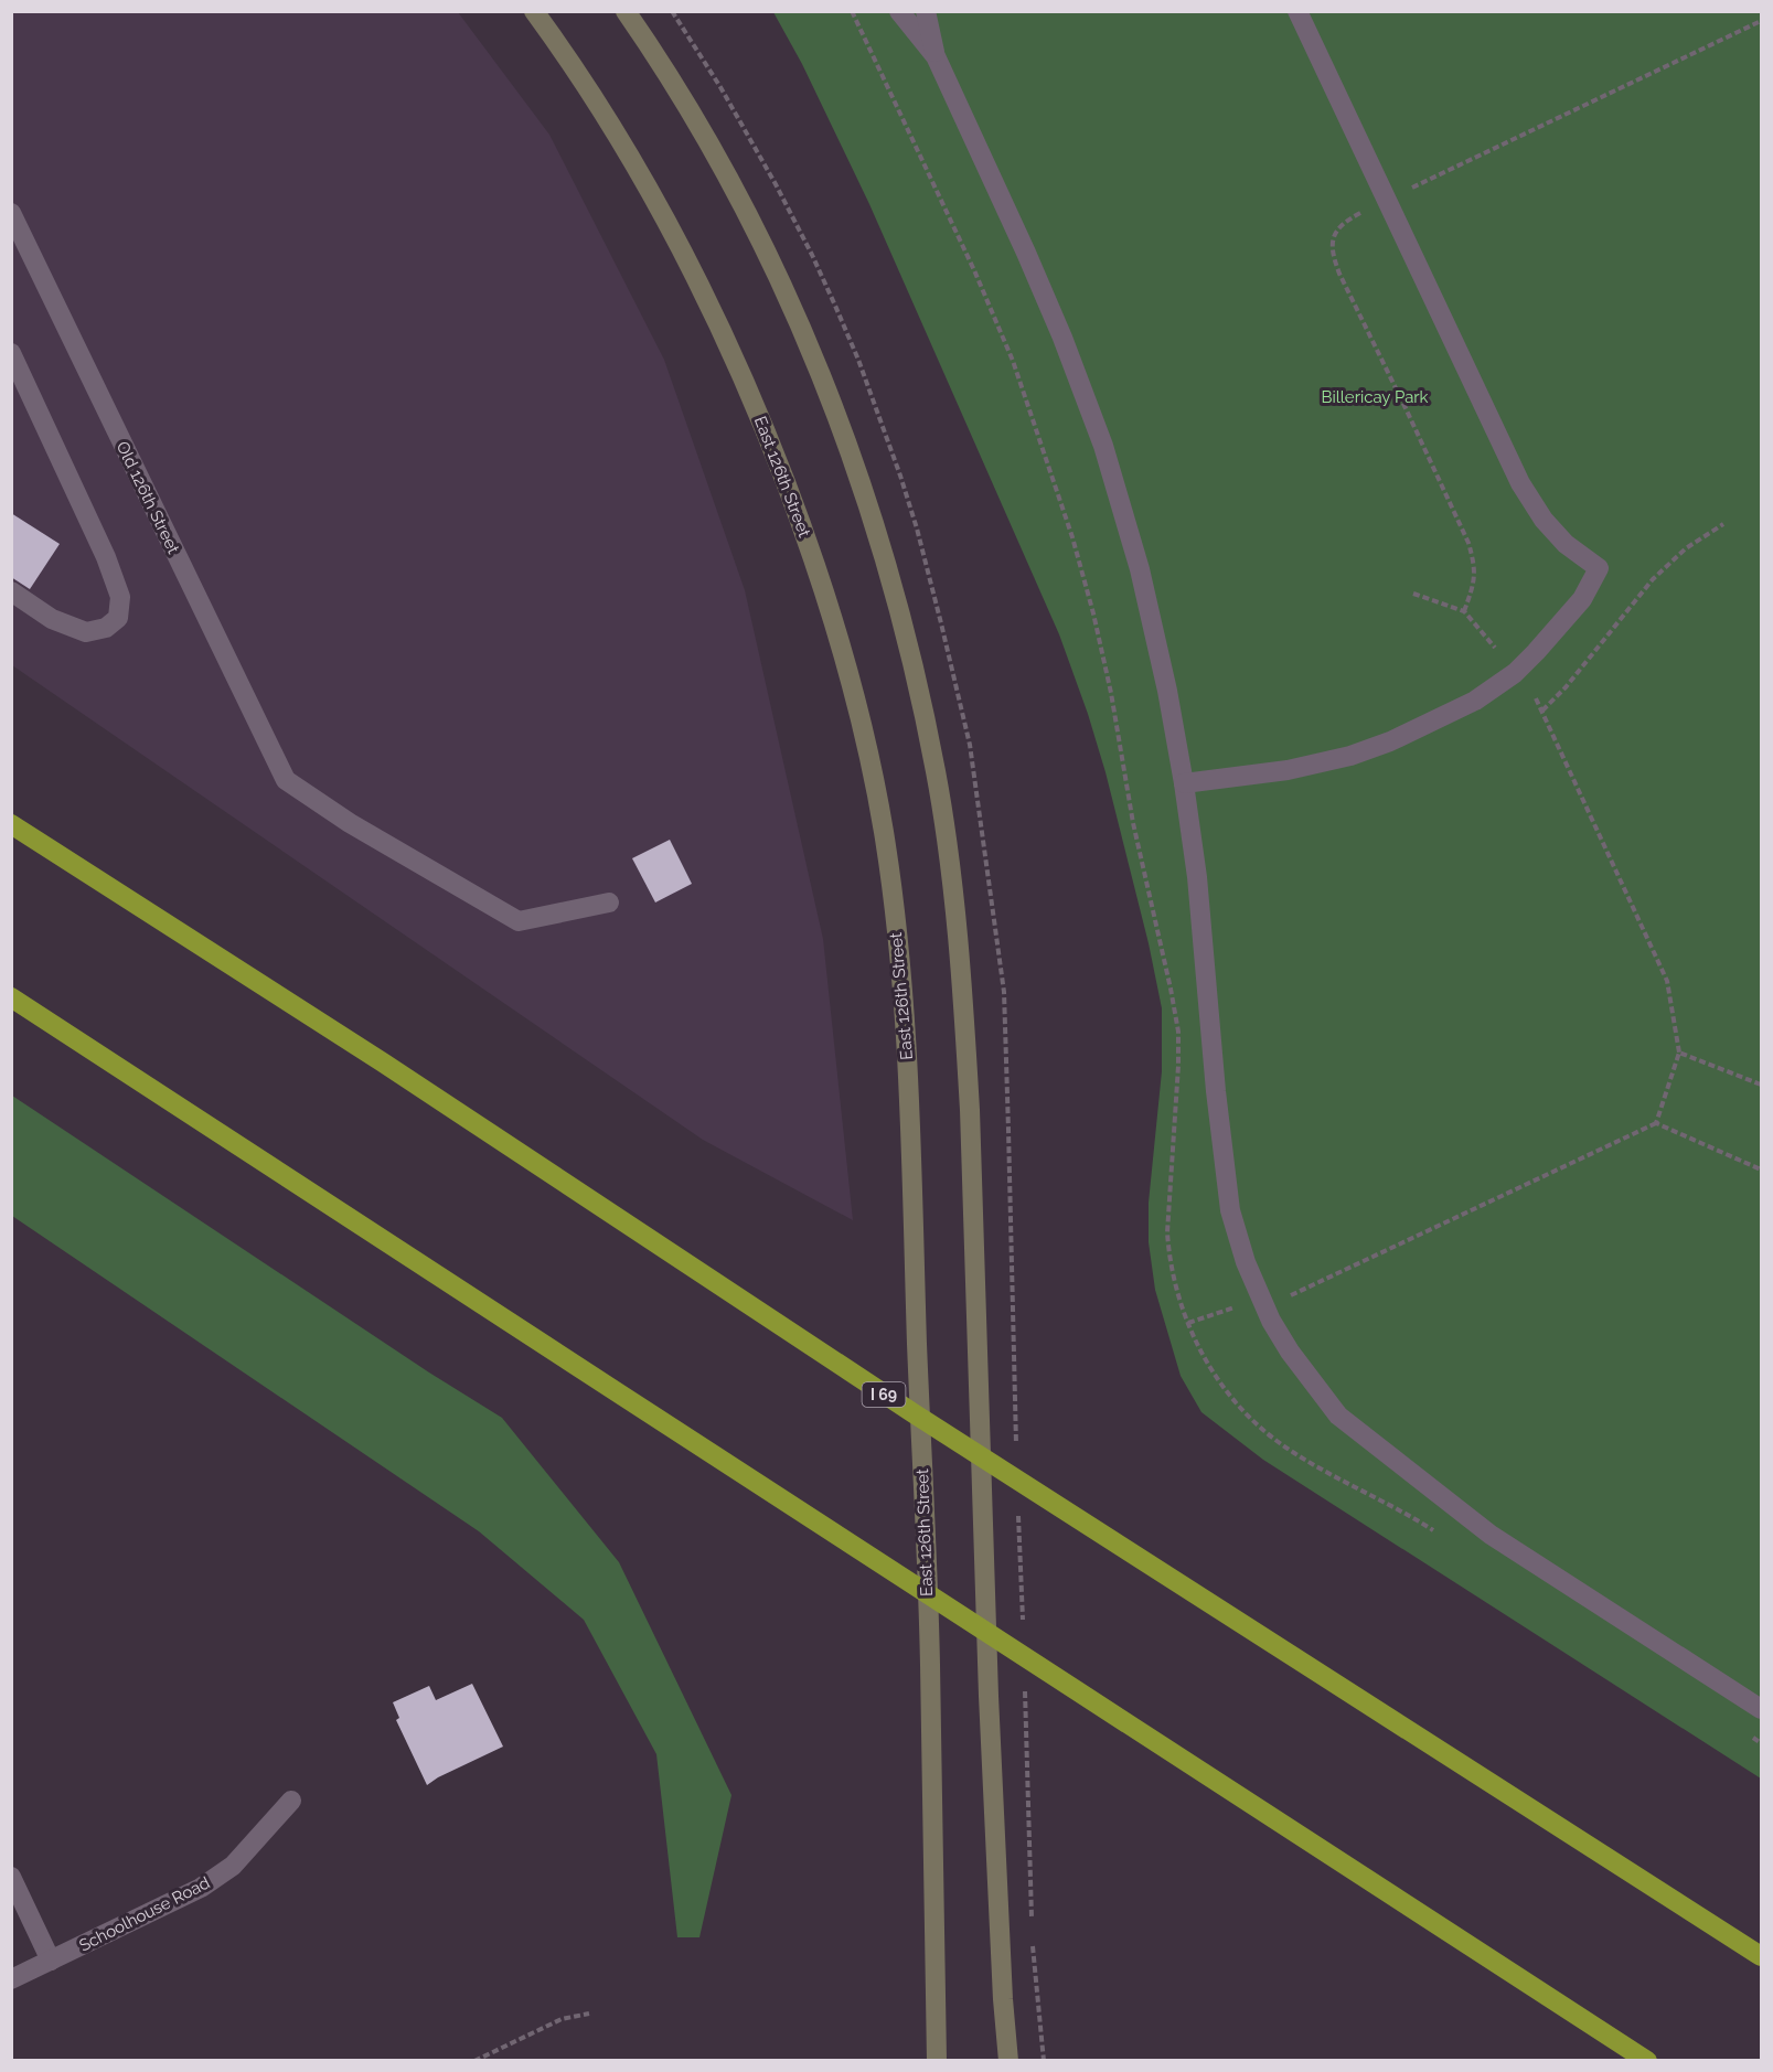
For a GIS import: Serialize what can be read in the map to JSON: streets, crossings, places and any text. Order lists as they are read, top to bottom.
{
  "streets": {
    "highway": ["I 69"],
    "main road": ["East 126th Street"],
    "street": ["Old 126th Street", "Schoolhouse Road"]
  },
  "parks": ["Billericay Park"]
}
